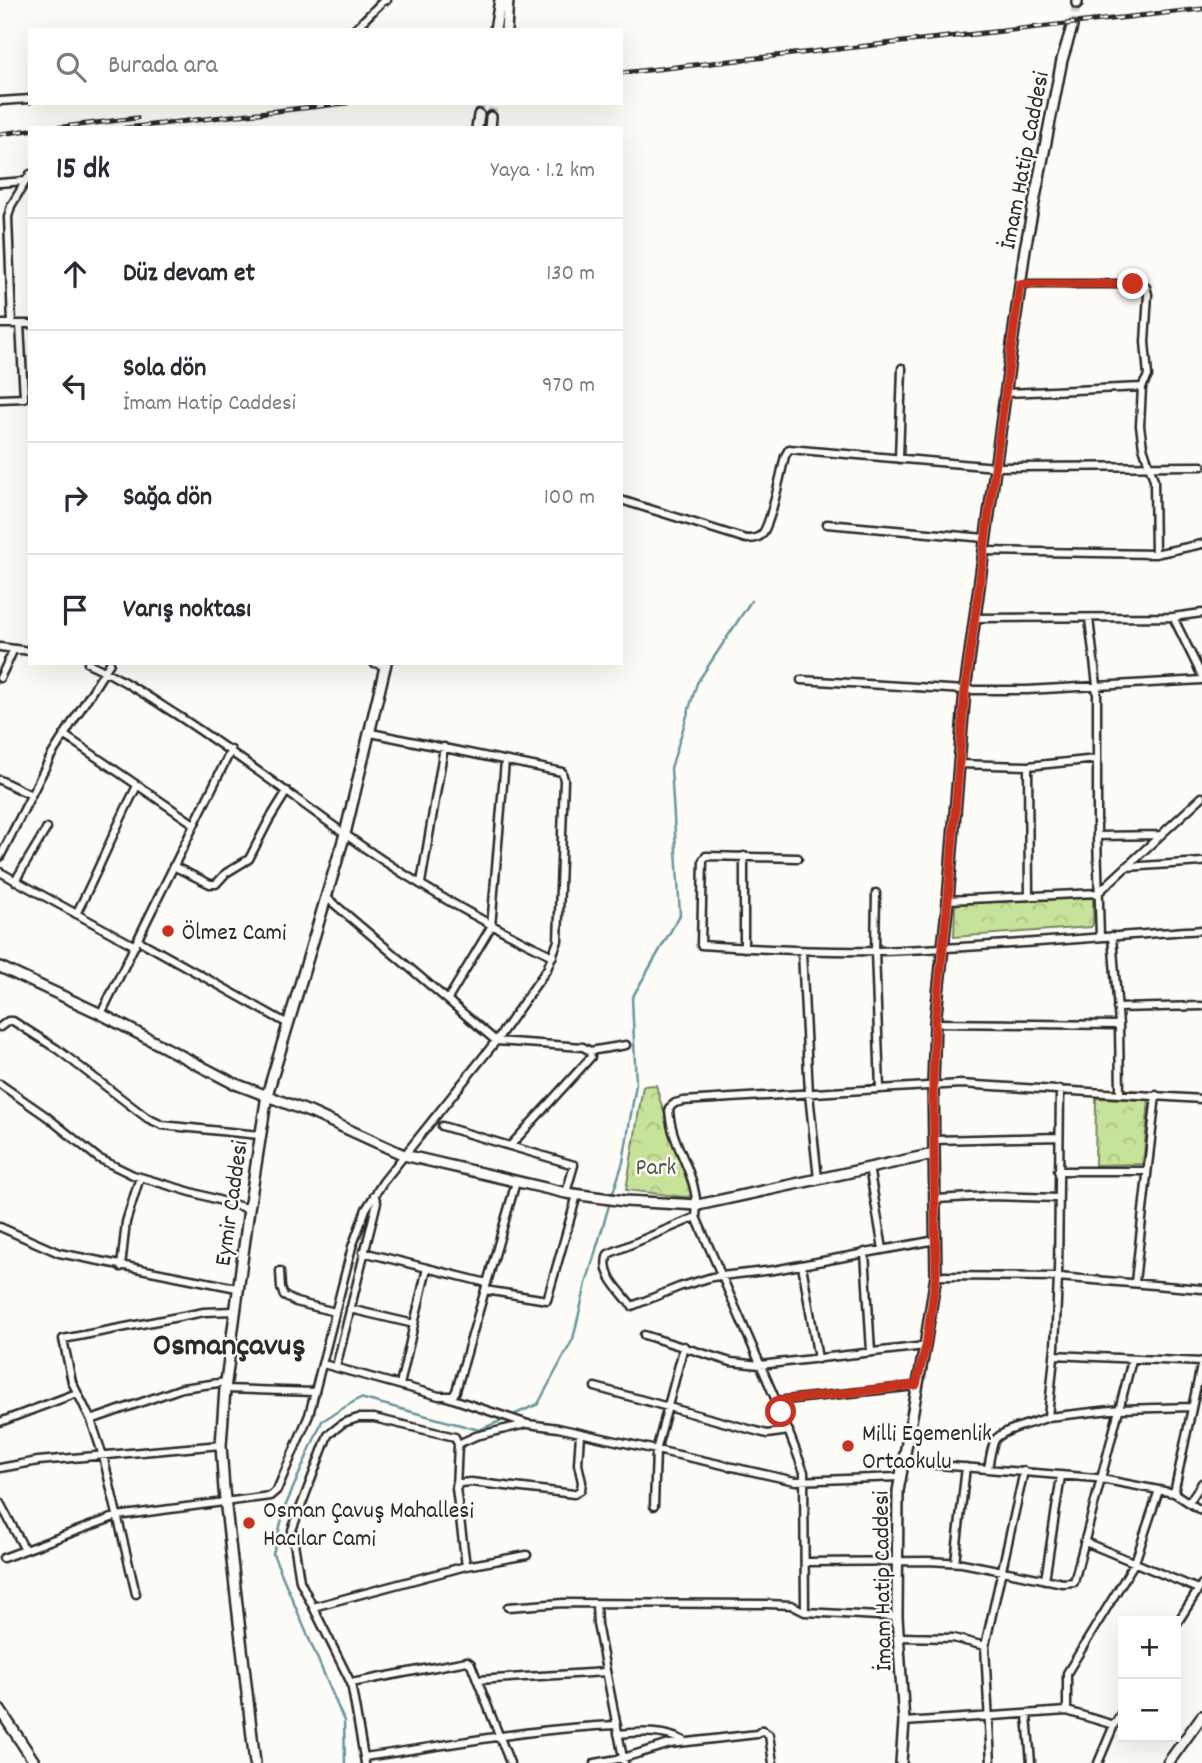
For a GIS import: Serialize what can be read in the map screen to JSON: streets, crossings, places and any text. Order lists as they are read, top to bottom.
{
  "streets": {
    "street": ["İmam Hatip Caddesi", "Eymir Caddesi"]
  },
  "districts": ["Osmançavuş"],
  "parks": ["Park"],
  "places": ["Ölmez Cami", "Milli Egemenlik Ortaokulu", "Osman Çavuş Mahallesi Hacılar Cami"],
  "page": {
    "search": "Burada ara",
    "heading": ["15 dk", "Yaya · 1.2 km"],
    "list": [
      ["Düz devam et", "130 m"],
      ["Sola dön", "İmam Hatip Caddesi", "970 m"],
      ["Sağa dön", "100 m"],
      "Varış noktası"
    ],
    "map_buttons": ["+", "−"]
  }
}
